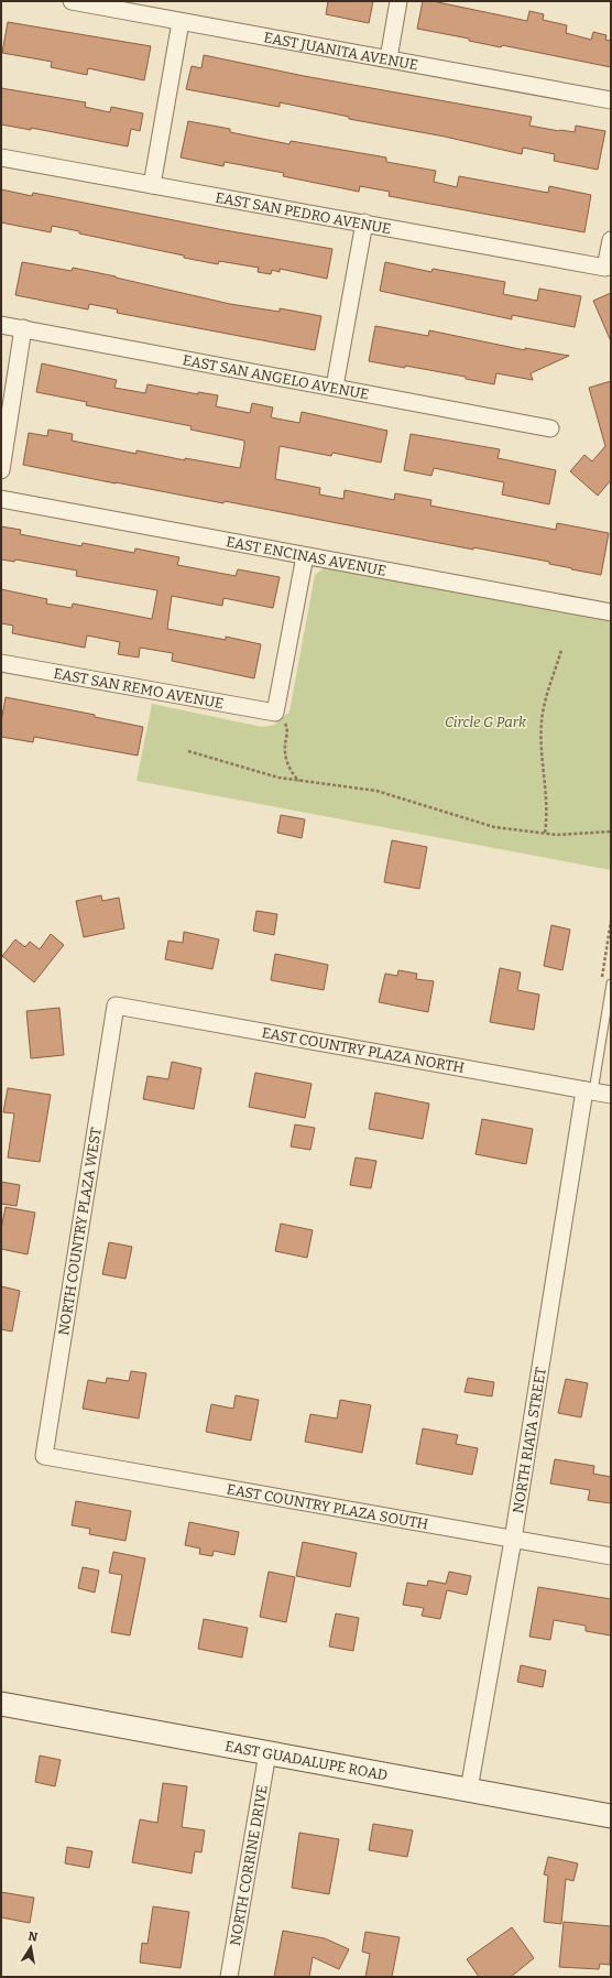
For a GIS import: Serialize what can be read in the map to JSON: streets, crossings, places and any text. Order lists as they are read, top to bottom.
{
  "streets": {
    "main road": ["EAST GUADALUPE ROAD"],
    "street": [
      "EAST JUANITA AVENUE",
      "EAST SAN PEDRO AVENUE",
      "EAST SAN ANGELO AVENUE",
      "EAST ENCINAS AVENUE",
      "EAST SAN REMO AVENUE",
      "EAST COUNTRY PLAZA NORTH",
      "NORTH COUNTRY PLAZA WEST",
      "NORTH RIATA STREET",
      "EAST COUNTRY PLAZA SOUTH",
      "NORTH CORRINE DRIVE"
    ]
  },
  "crossings": [
    ["EAST COUNTRY PLAZA NORTH", "NORTH COUNTRY PLAZA WEST"],
    ["EAST COUNTRY PLAZA NORTH", "NORTH RIATA STREET"],
    ["NORTH COUNTRY PLAZA WEST", "EAST COUNTRY PLAZA SOUTH"],
    ["NORTH RIATA STREET", "EAST COUNTRY PLAZA SOUTH"],
    ["NORTH RIATA STREET", "EAST GUADALUPE ROAD"],
    ["EAST GUADALUPE ROAD", "NORTH CORRINE DRIVE"]
  ],
  "parks": ["Circle G Park"],
  "north": "top"
}
